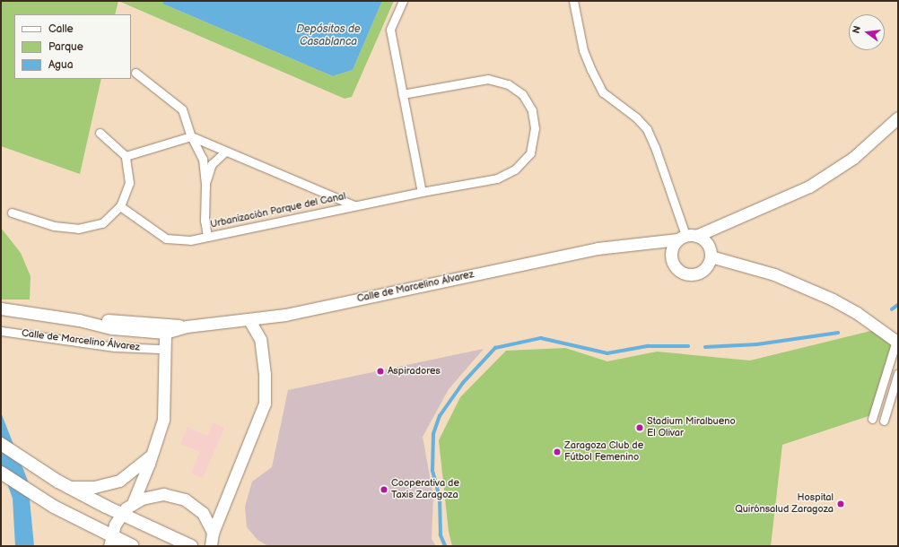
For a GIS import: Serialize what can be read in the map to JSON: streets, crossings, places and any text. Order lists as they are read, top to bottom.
{
  "streets": {
    "street": ["Urbanización Parque del Canal", "Calle de Marcelino Álvarez"]
  },
  "water": ["Depósitos de Casablanca"],
  "places": [
    "Aspiradores",
    "Stadium Miralbueno El Olivar",
    "Zaragoza Club de Fútbol Femenino",
    "Cooperativa de Taxis Zaragoza",
    "Hospital Quirónsalud Zaragoza"
  ],
  "legend": ["Calle", "Parque", "Agua"],
  "north": "left"
}
